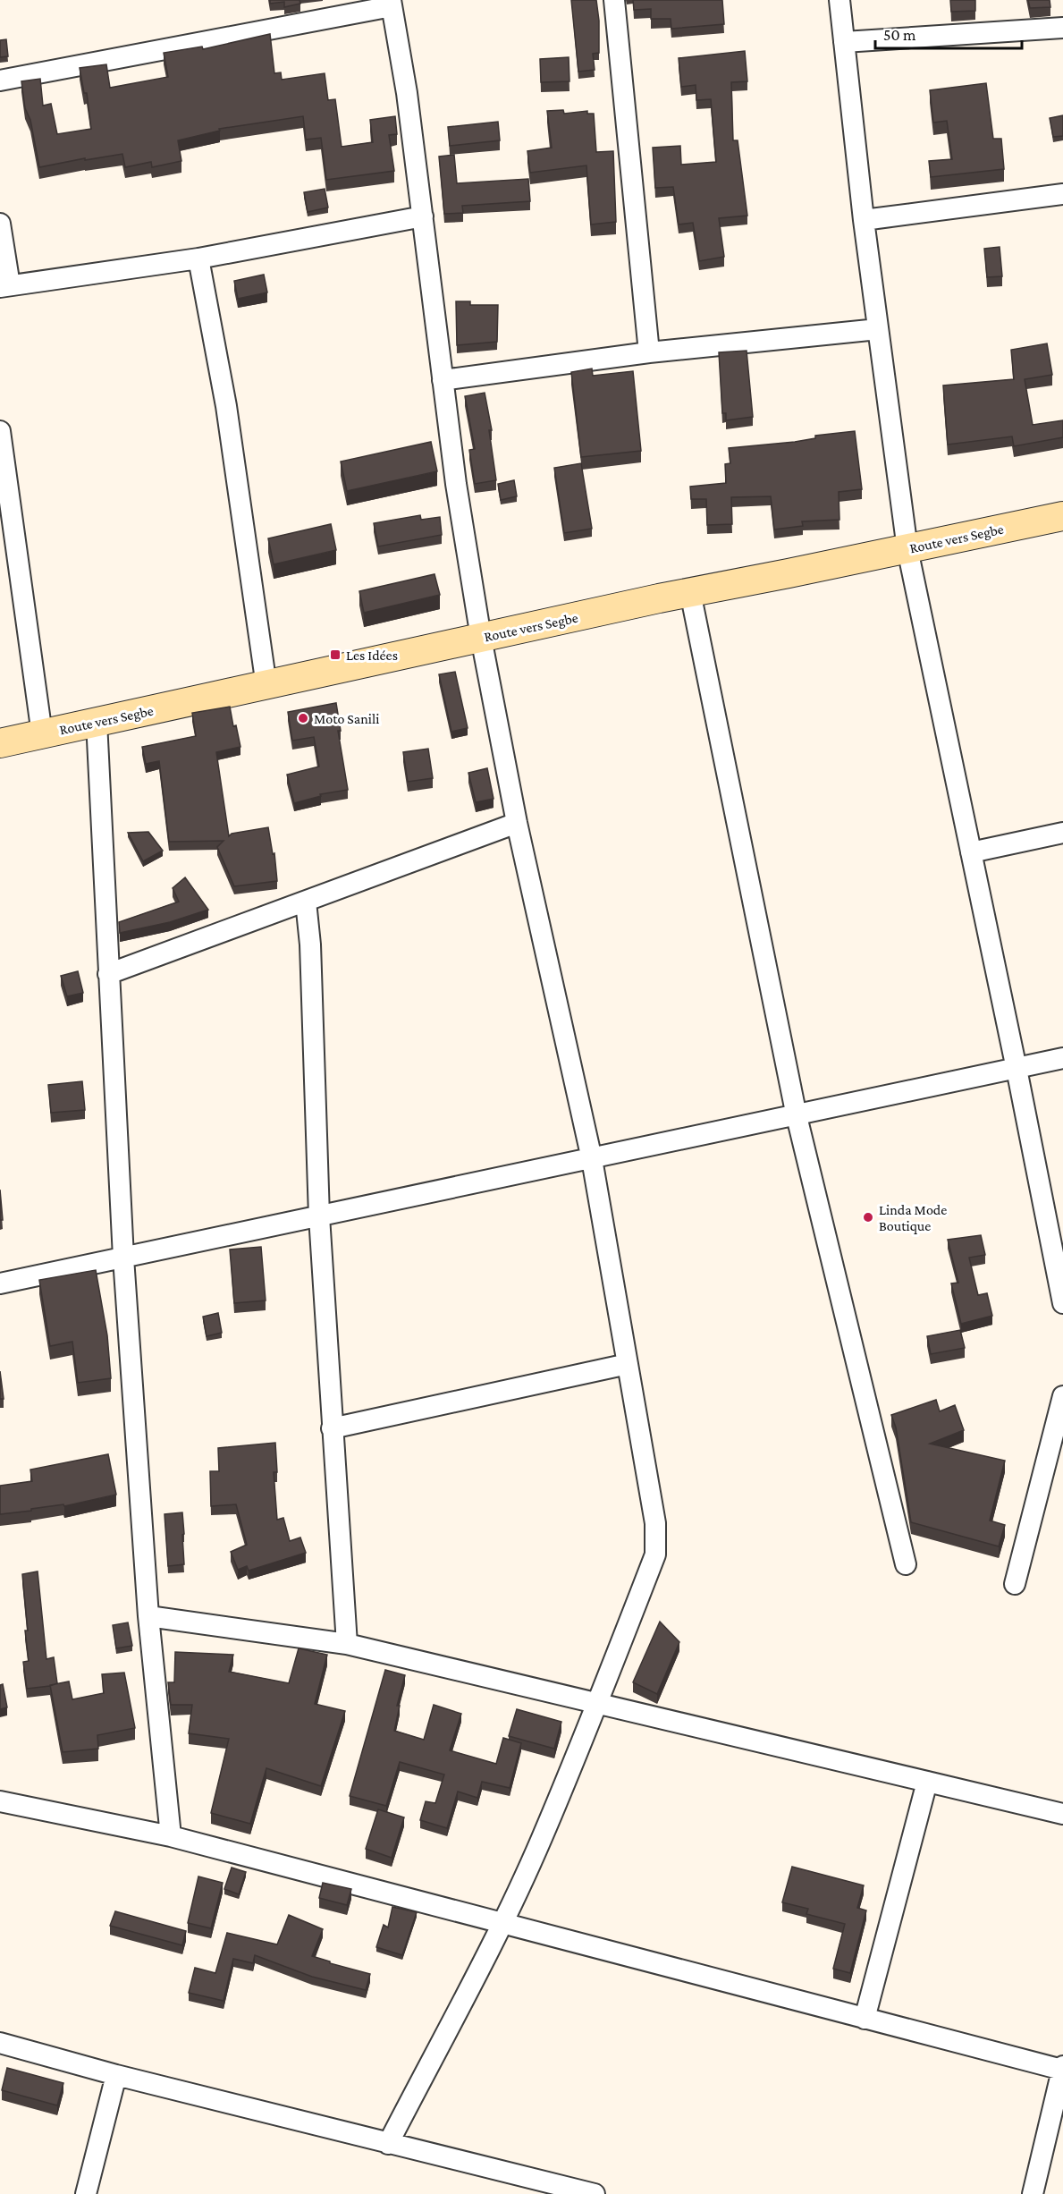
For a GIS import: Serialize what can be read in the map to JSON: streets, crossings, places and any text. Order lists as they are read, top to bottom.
{
  "streets": {
    "main road": ["Route vers Segbe"]
  },
  "places": {
    "transit": ["Les Idées"],
    "other": ["Moto Sanili", "Linda Mode Boutique"]
  },
  "scale_bar": "50 m"
}
